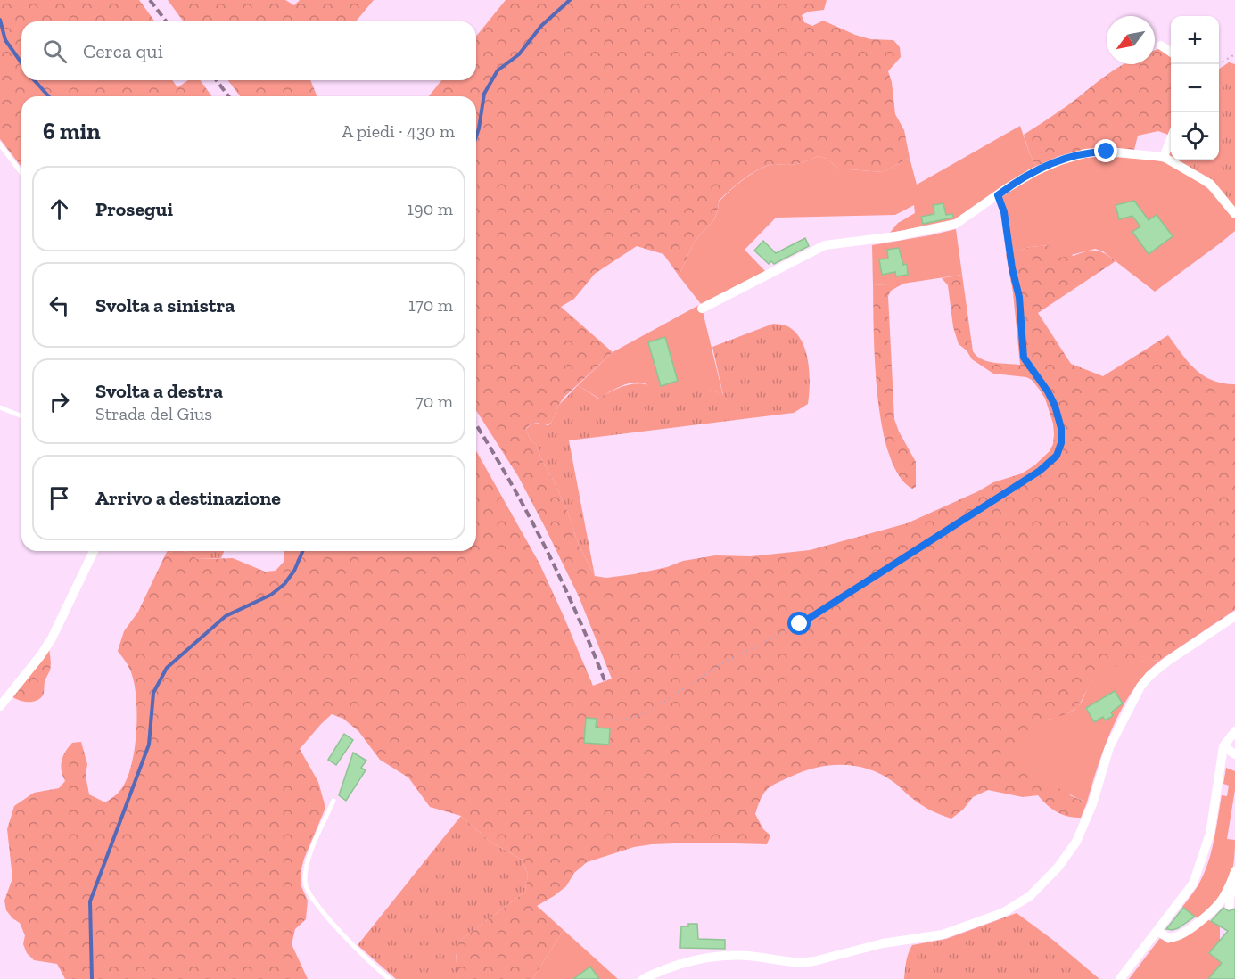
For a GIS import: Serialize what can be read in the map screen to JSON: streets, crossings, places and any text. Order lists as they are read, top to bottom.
{
  "north": "bottom left",
  "page": {
    "map_buttons": ["+", "−"],
    "search": "Cerca qui",
    "heading": ["6 min", "A piedi · 430 m"],
    "list": [
      ["Prosegui", "190 m"],
      ["Svolta a sinistra", "170 m"],
      ["Svolta a destra", "Strada del Gius", "70 m"],
      "Arrivo a destinazione"
    ]
  }
}
